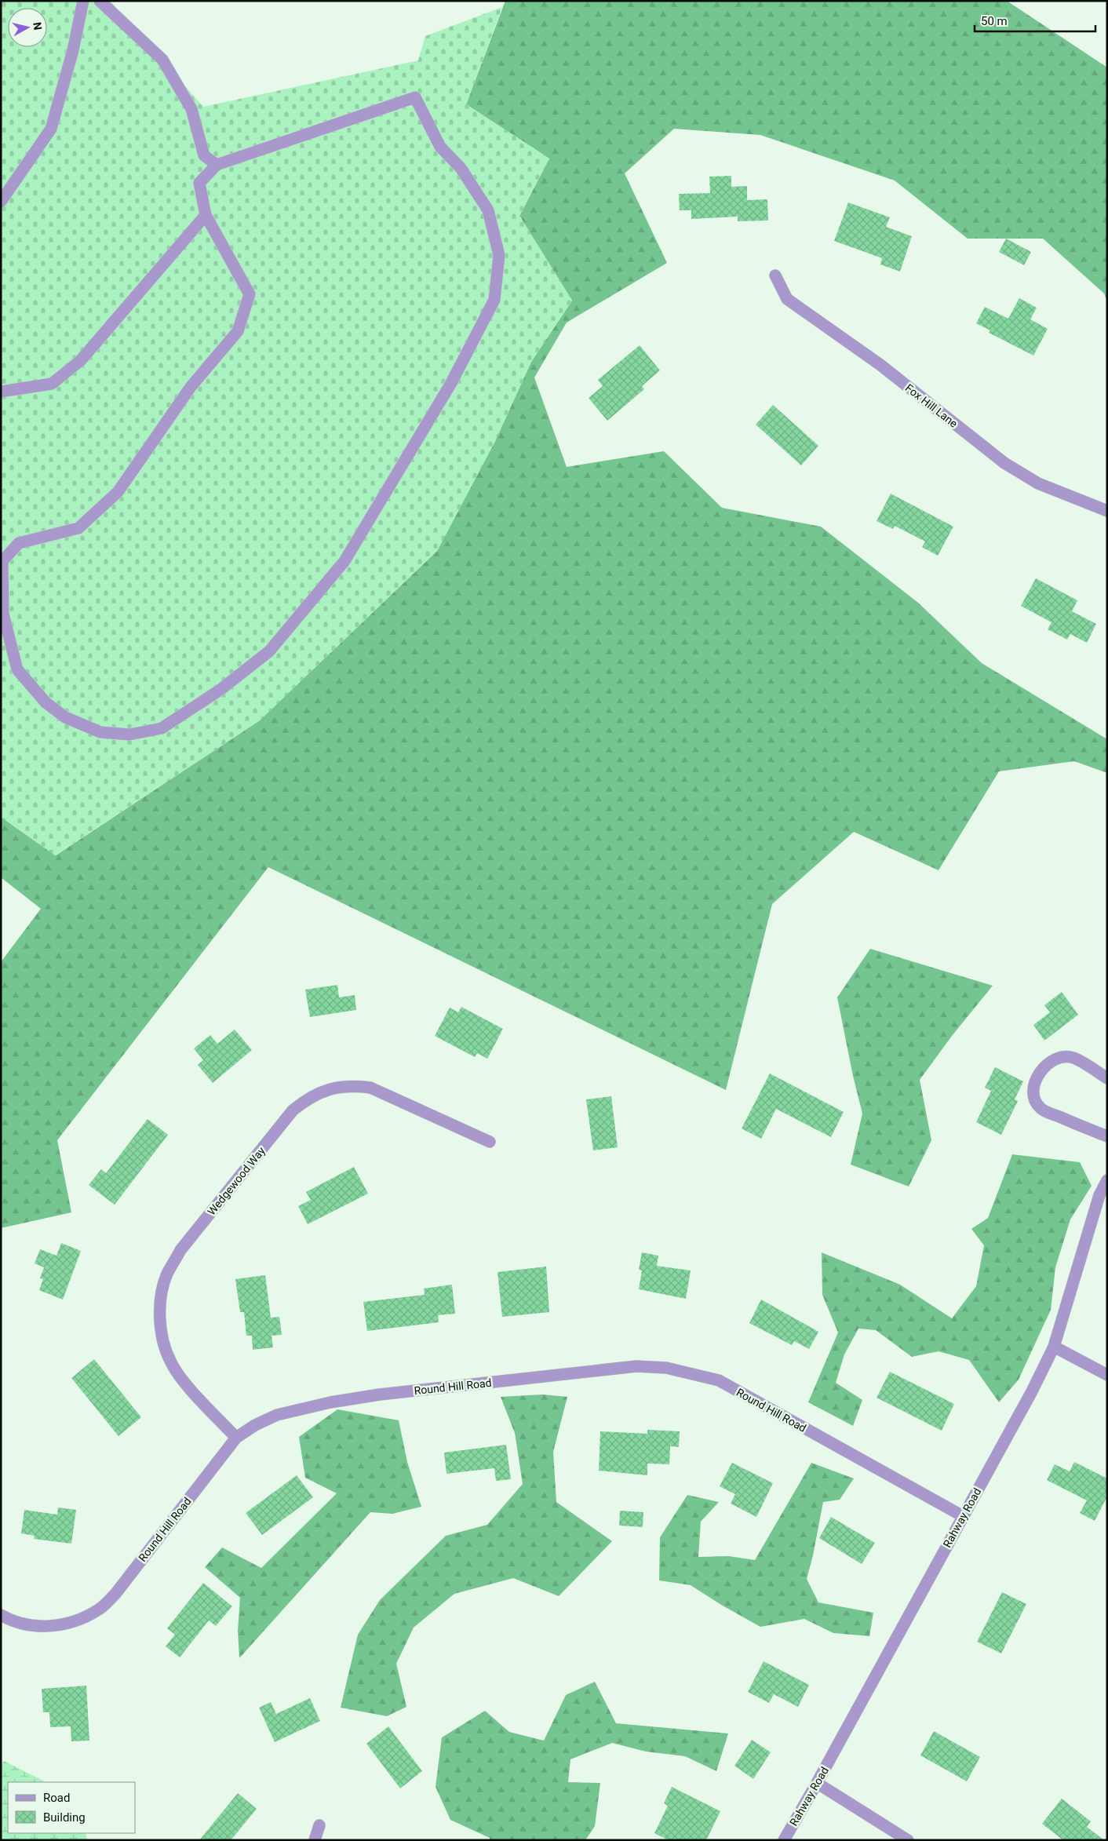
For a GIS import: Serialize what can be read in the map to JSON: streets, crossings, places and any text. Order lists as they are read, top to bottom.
{
  "streets": {
    "street": [
      "Fox Hill Lane",
      "Wedgewood Way",
      "Round Hill Road",
      "Rahway Road"
    ]
  },
  "crossings": [
    ["Wedgewood Way", "Round Hill Road"],
    ["Round Hill Road", "Rahway Road"]
  ],
  "legend": ["Road", "Building"],
  "scale_bar": "50 m",
  "north": "right"
}
